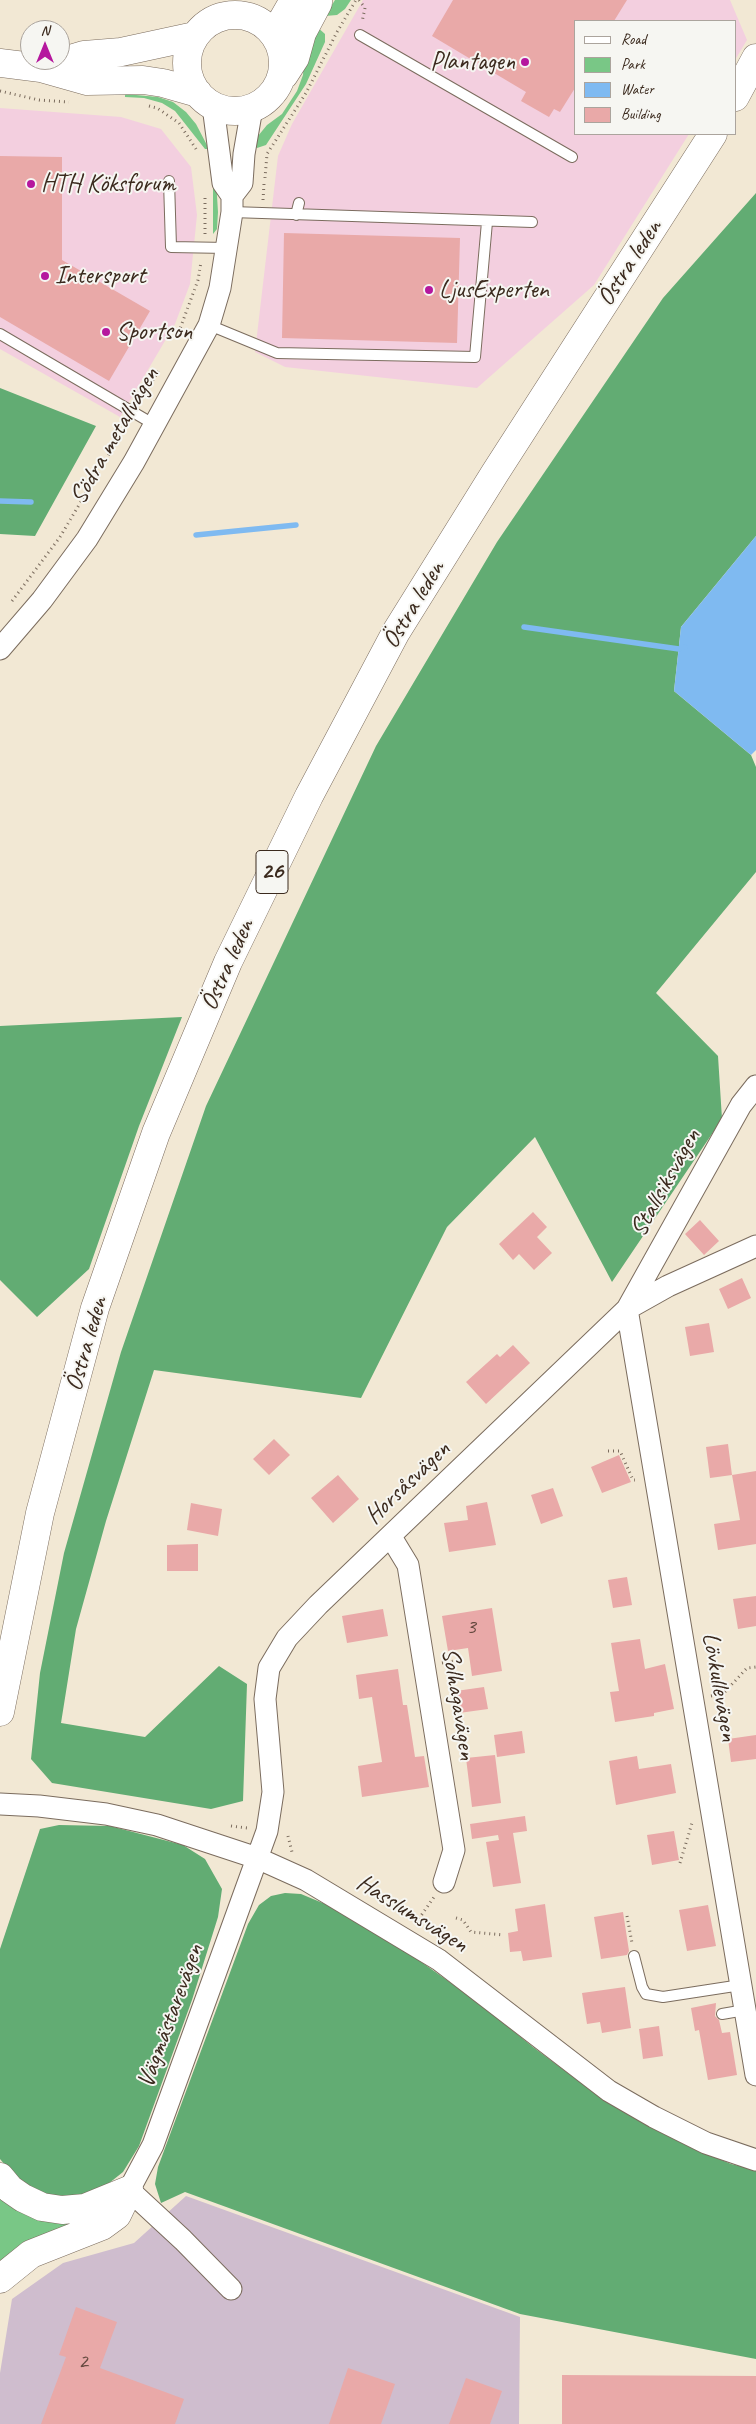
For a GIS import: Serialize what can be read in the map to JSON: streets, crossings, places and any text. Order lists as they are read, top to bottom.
{
  "streets": {
    "main road": ["Östra leden", "26"],
    "street": [
      "Södra metallvägen",
      "Stallsiksvägen",
      "Horsåsvägen",
      "Lövkullevägen",
      "Solhagavägen",
      "Hasslumsvägen",
      "Vägmästarevägen"
    ]
  },
  "crossings": [
    ["Stallsiksvägen", "Horsåsvägen"],
    ["Stallsiksvägen", "Lövkullevägen"],
    ["Horsåsvägen", "Lövkullevägen"],
    ["Horsåsvägen", "Solhagavägen"],
    ["Horsåsvägen", "Hasslumsvägen"],
    ["Horsåsvägen", "Vägmästarevägen"],
    ["Hasslumsvägen", "Vägmästarevägen"]
  ],
  "places": [
    "Plantagen",
    "HTH Köksforum",
    "Intersport",
    "LjusExperten",
    "Sportson"
  ],
  "house_numbers": ["3", "2"],
  "legend": [
    "Road",
    "Park",
    "Water",
    "Building"
  ],
  "north": "top"
}
